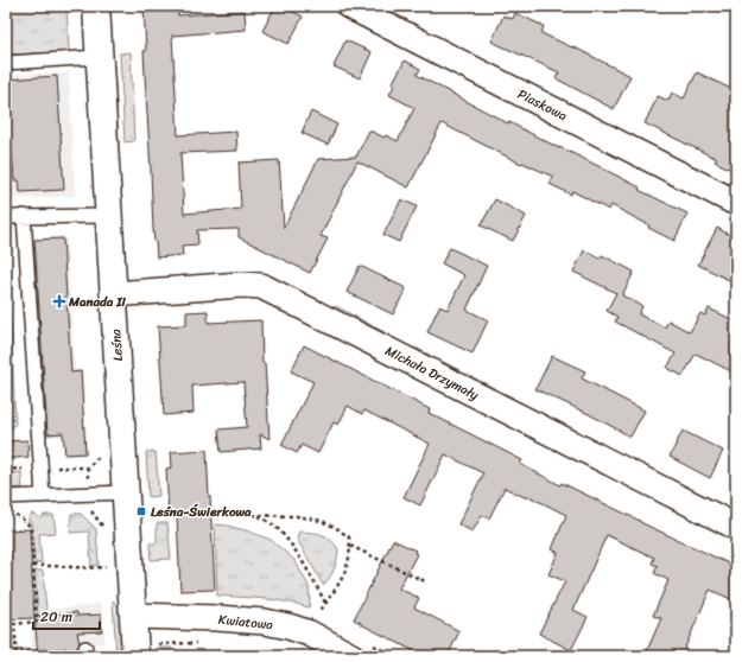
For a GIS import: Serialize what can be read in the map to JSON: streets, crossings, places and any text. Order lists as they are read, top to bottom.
{
  "streets": {
    "street": [
      "Piaskowa",
      "Leśna",
      "Michała Drzymały",
      "Kwiatowa"
    ]
  },
  "crossings": [
    ["Leśna", "Michała Drzymały"],
    ["Leśna", "Kwiatowa"]
  ],
  "places": {
    "health": ["Manada II"],
    "transit": ["Leśna-Świerkowa"]
  },
  "scale_bar": "20 m"
}
